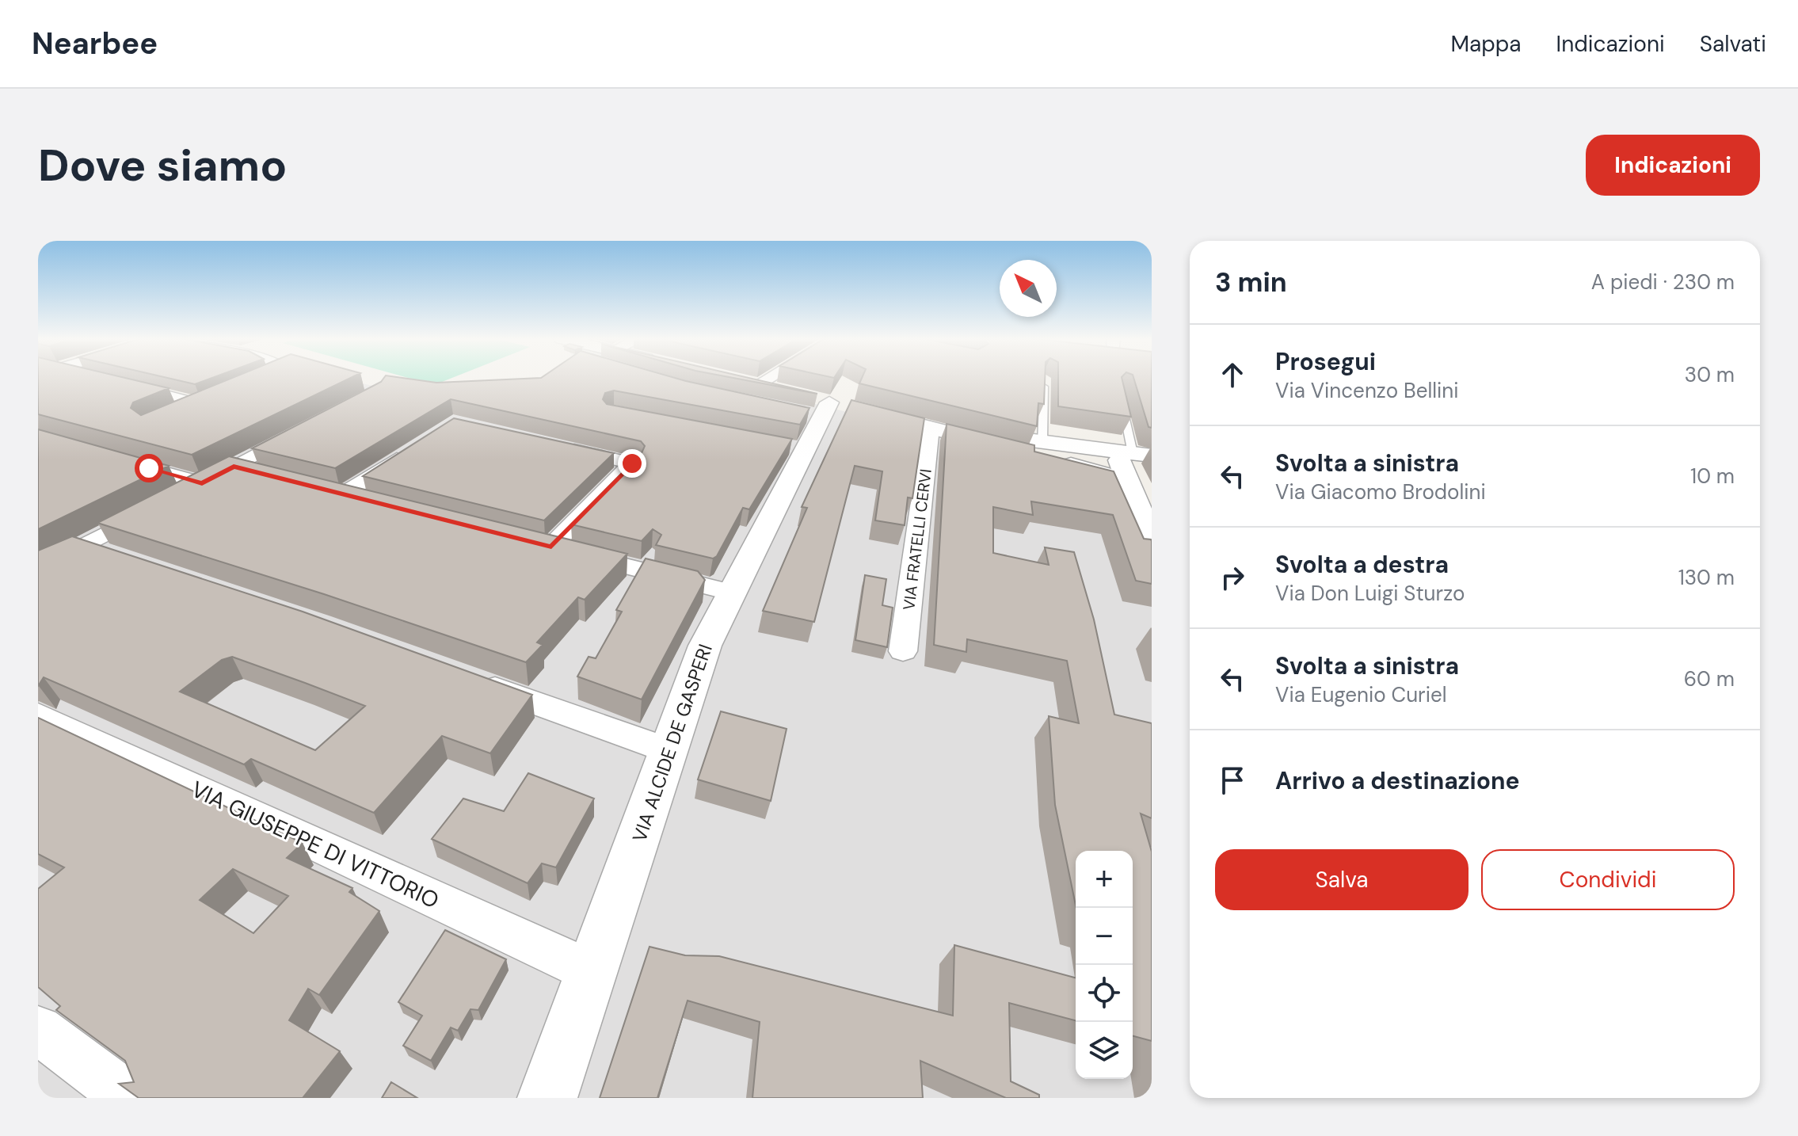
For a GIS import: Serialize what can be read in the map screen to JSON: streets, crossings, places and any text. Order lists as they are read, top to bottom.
{
  "streets": {
    "street": ["VIA FRATELLI CERVI", "VIA ALCIDE DE GASPERI", "VIA GIUSEPPE DI VITTORIO"]
  },
  "crossings": [
    ["VIA FRATELLI CERVI", "VIA ALCIDE DE GASPERI"],
    ["VIA ALCIDE DE GASPERI", "VIA GIUSEPPE DI VITTORIO"]
  ],
  "north": "top left",
  "page": {
    "header": "Nearbee",
    "nav": ["Mappa", "Indicazioni", "Salvati"],
    "buttons": [
      "Indicazioni",
      ["Salva", "Condividi"]
    ],
    "title": "Dove siamo",
    "heading": ["3 min", "A piedi · 230 m"],
    "list": [
      ["Prosegui", "Via Vincenzo Bellini", "30 m"],
      ["Svolta a sinistra", "Via Giacomo Brodolini", "10 m"],
      ["Svolta a destra", "Via Don Luigi Sturzo", "130 m"],
      ["Svolta a sinistra", "Via Eugenio Curiel", "60 m"],
      "Arrivo a destinazione"
    ],
    "map_buttons": ["+", "−"]
  }
}
